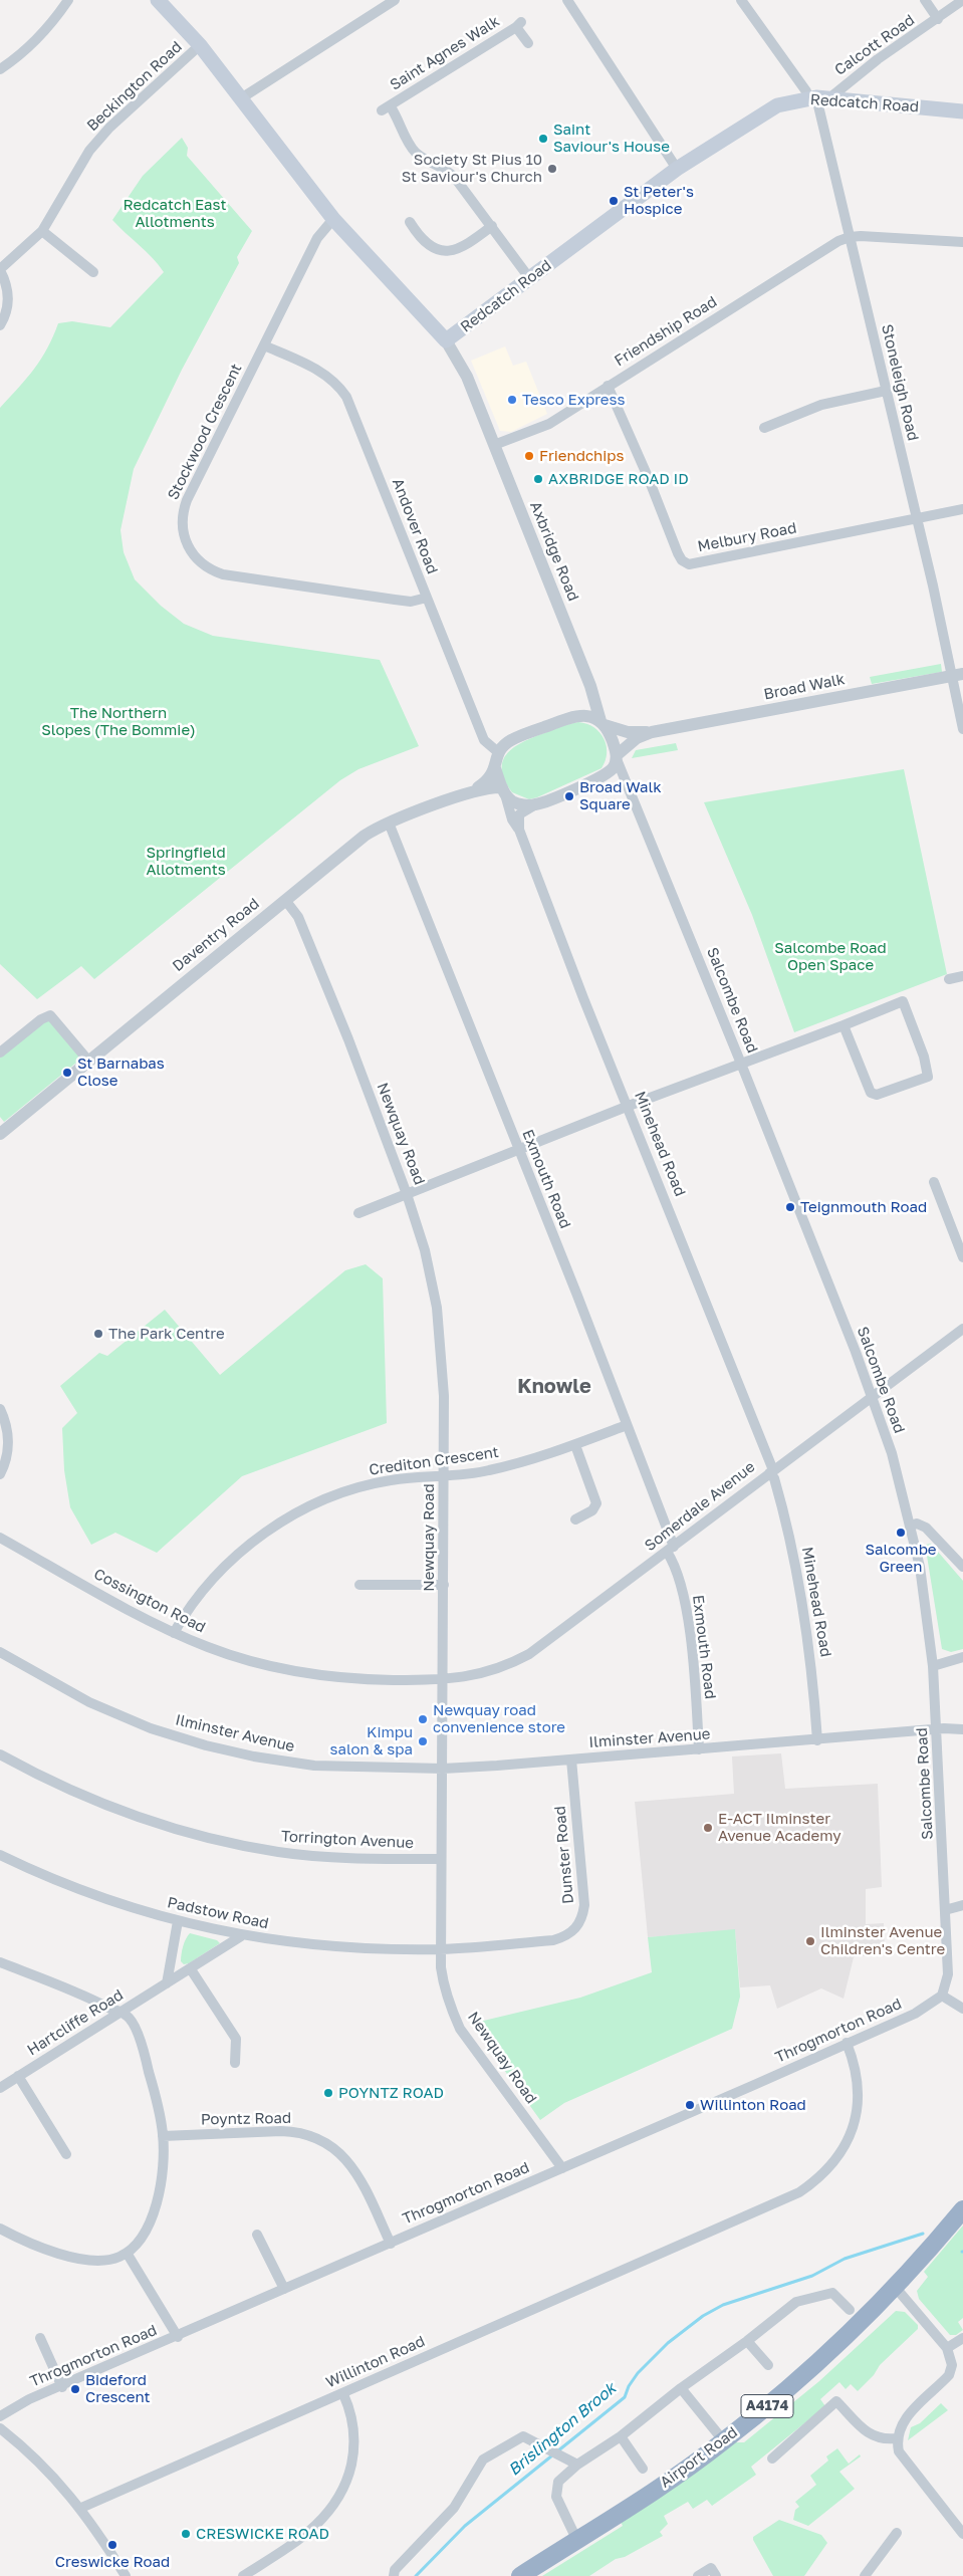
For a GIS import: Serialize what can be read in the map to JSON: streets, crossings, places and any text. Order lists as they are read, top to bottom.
{
  "streets": {
    "highway": ["A4174", "Airport Road"],
    "main road": ["Redcatch Road"],
    "street": [
      "Calcott Road",
      "Saint Agnes Walk",
      "Beckington Road",
      "Friendship Road",
      "Stoneleigh Road",
      "Stockwood Crescent",
      "Andover Road",
      "Melbury Road",
      "Axbridge Road",
      "Broad Walk",
      "Daventry Road",
      "Salcombe Road",
      "Newquay Road",
      "Minehead Road",
      "Exmouth Road",
      "Crediton Crescent",
      "Somerdale Avenue",
      "Cossington Road",
      "Ilminster Avenue",
      "Torrington Avenue",
      "Dunster Road",
      "Padstow Road",
      "Hartcliffe Road",
      "Throgmorton Road",
      "Poyntz Road",
      "Willinton Road"
    ]
  },
  "crossings": [
    ["Calcott Road", "Redcatch Road"],
    ["Calcott Road", "Stoneleigh Road"],
    ["Saint Agnes Walk", "Redcatch Road"],
    ["Beckington Road", "Redcatch Road"],
    ["Redcatch Road", "Stoneleigh Road"],
    ["Redcatch Road", "Stockwood Crescent"],
    ["Redcatch Road", "Axbridge Road"],
    ["Friendship Road", "Stoneleigh Road"],
    ["Friendship Road", "Melbury Road"],
    ["Friendship Road", "Axbridge Road"],
    ["Stoneleigh Road", "Melbury Road"],
    ["Stoneleigh Road", "Broad Walk"],
    ["Stockwood Crescent", "Andover Road"],
    ["Andover Road", "Axbridge Road"],
    ["Andover Road", "Broad Walk"],
    ["Andover Road", "Daventry Road"],
    ["Andover Road", "Salcombe Road"],
    ["Andover Road", "Minehead Road"],
    ["Axbridge Road", "Broad Walk"],
    ["Axbridge Road", "Daventry Road"],
    ["Axbridge Road", "Salcombe Road"],
    ["Axbridge Road", "Minehead Road"],
    ["Broad Walk", "Daventry Road"],
    ["Broad Walk", "Salcombe Road"],
    ["Broad Walk", "Minehead Road"],
    ["Daventry Road", "Salcombe Road"],
    ["Daventry Road", "Newquay Road"],
    ["Daventry Road", "Minehead Road"],
    ["Daventry Road", "Exmouth Road"],
    ["Salcombe Road", "Minehead Road"],
    ["Salcombe Road", "Somerdale Avenue"],
    ["Salcombe Road", "Ilminster Avenue"],
    ["Salcombe Road", "Throgmorton Road"],
    ["Newquay Road", "Crediton Crescent"],
    ["Newquay Road", "Somerdale Avenue"],
    ["Newquay Road", "Cossington Road"],
    ["Newquay Road", "Ilminster Avenue"],
    ["Newquay Road", "Torrington Avenue"],
    ["Newquay Road", "Dunster Road"],
    ["Newquay Road", "Padstow Road"],
    ["Newquay Road", "Throgmorton Road"],
    ["Minehead Road", "Somerdale Avenue"],
    ["Minehead Road", "Ilminster Avenue"],
    ["Exmouth Road", "Crediton Crescent"],
    ["Exmouth Road", "Somerdale Avenue"],
    ["Exmouth Road", "Ilminster Avenue"],
    ["Crediton Crescent", "Cossington Road"],
    ["Somerdale Avenue", "Cossington Road"],
    ["Ilminster Avenue", "Dunster Road"],
    ["Dunster Road", "Padstow Road"],
    ["Padstow Road", "Hartcliffe Road"],
    ["Throgmorton Road", "Poyntz Road"],
    ["Throgmorton Road", "Willinton Road"]
  ],
  "districts": ["Knowle"],
  "water": ["Brislington Brook"],
  "parks": [
    "Redcatch East Allotments",
    "The Northern Slopes (The Bommie)",
    "Springfield Allotments",
    "Salcombe Road Open Space"
  ],
  "places": [
    "Saint Saviour's House",
    "Society St Pius 10 St Saviour's Church",
    "St Peter's Hospice",
    "Tesco Express",
    "Friendchips",
    "AXBRIDGE ROAD ID",
    "Broad Walk Square",
    "St Barnabas Close",
    "Teignmouth Road",
    "The Park Centre",
    "Salcombe Green",
    "Newquay road convenience store",
    "Kimpu salon & spa",
    "E-ACT Ilminster Avenue Academy",
    "Ilminster Avenue Children's Centre",
    "POYNTZ ROAD",
    "Willinton Road",
    "Bideford Crescent",
    "CRESWICKE ROAD",
    "Creswicke Road"
  ]
}
